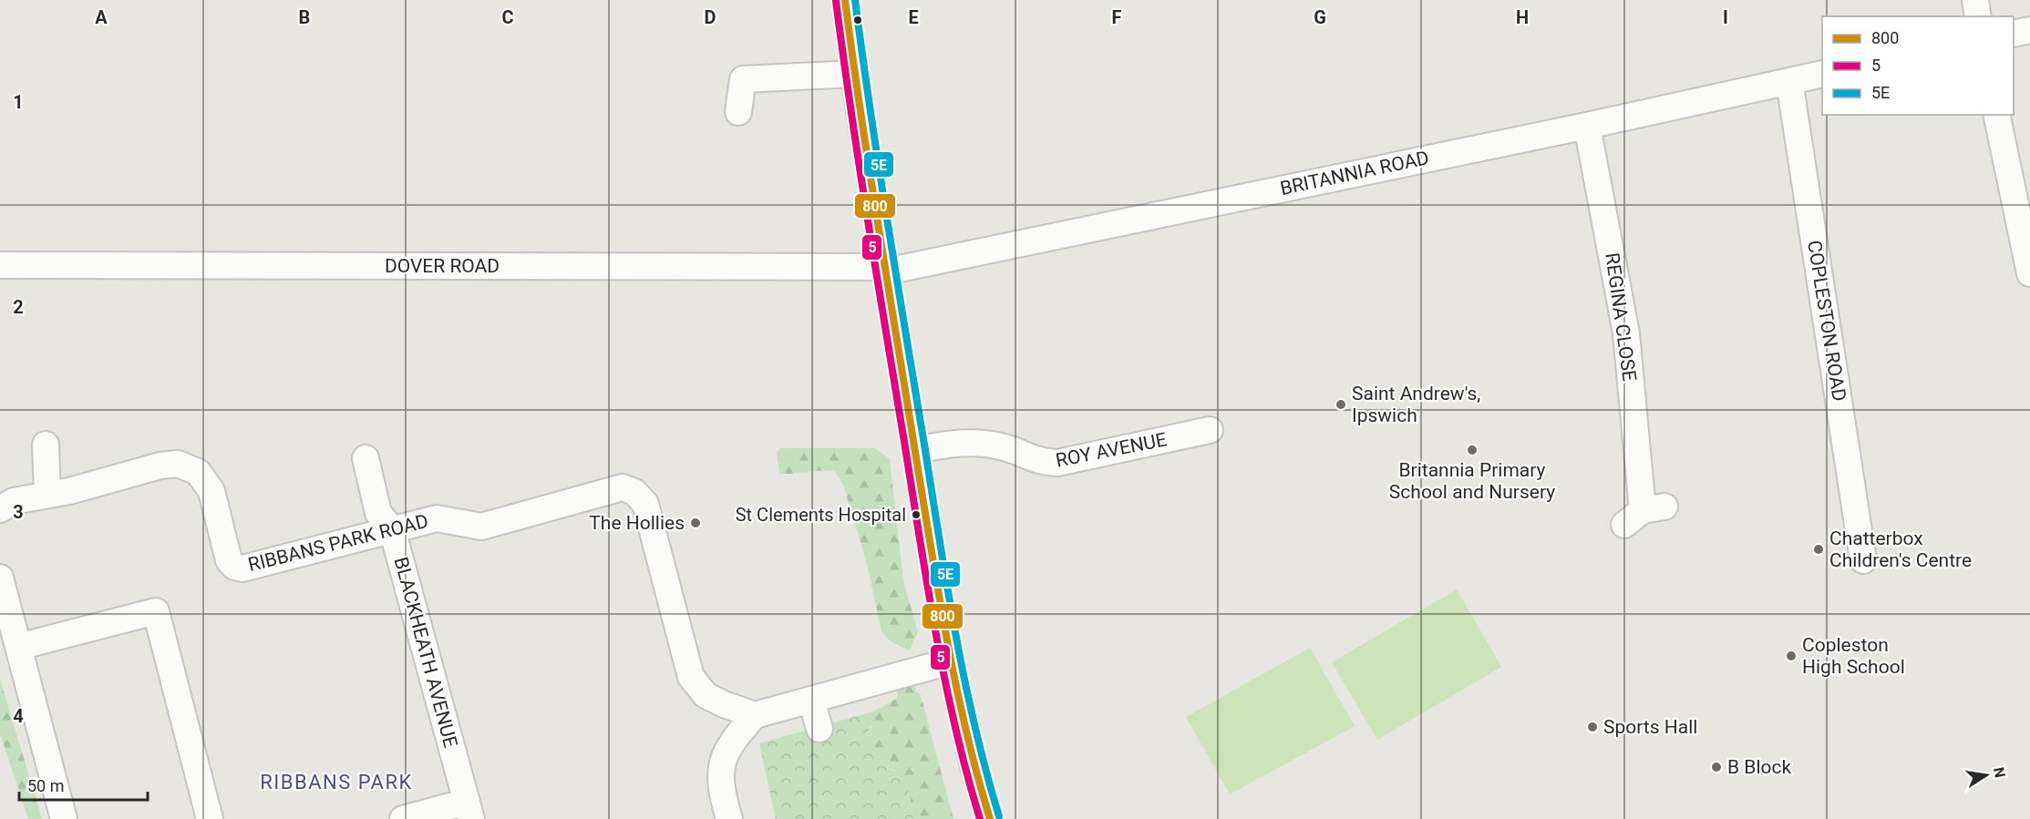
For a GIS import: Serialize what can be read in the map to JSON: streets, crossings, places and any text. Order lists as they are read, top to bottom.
{
  "streets": {
    "street": [
      "BRITANNIA ROAD",
      "DOVER ROAD",
      "REGINA CLOSE",
      "COPLESTON ROAD",
      "ROY AVENUE",
      "RIBBANS PARK ROAD",
      "BLACKHEATH AVENUE"
    ]
  },
  "crossings": [
    ["BRITANNIA ROAD", "DOVER ROAD"],
    ["BRITANNIA ROAD", "REGINA CLOSE"],
    ["BRITANNIA ROAD", "COPLESTON ROAD"],
    ["RIBBANS PARK ROAD", "BLACKHEATH AVENUE"]
  ],
  "districts": ["RIBBANS PARK"],
  "places": [
    "Saint Andrew's, Ipswich",
    "Britannia Primary School and Nursery",
    "St Clements Hospital",
    "The Hollies",
    "Chatterbox Children's Centre",
    "Copleston High School",
    "Sports Hall",
    "B Block"
  ],
  "lines": ["transit line 800", "transit line 5E", "transit line 5"],
  "legend": ["800", "5", "5E"],
  "scale_bar": "50 m",
  "north": "right",
  "grid": {
    "columns": [
      "A",
      "B",
      "C",
      "D",
      "E",
      "F",
      "G",
      "H",
      "I"
    ],
    "rows": [
      "1",
      "2",
      "3",
      "4"
    ]
  }
}
